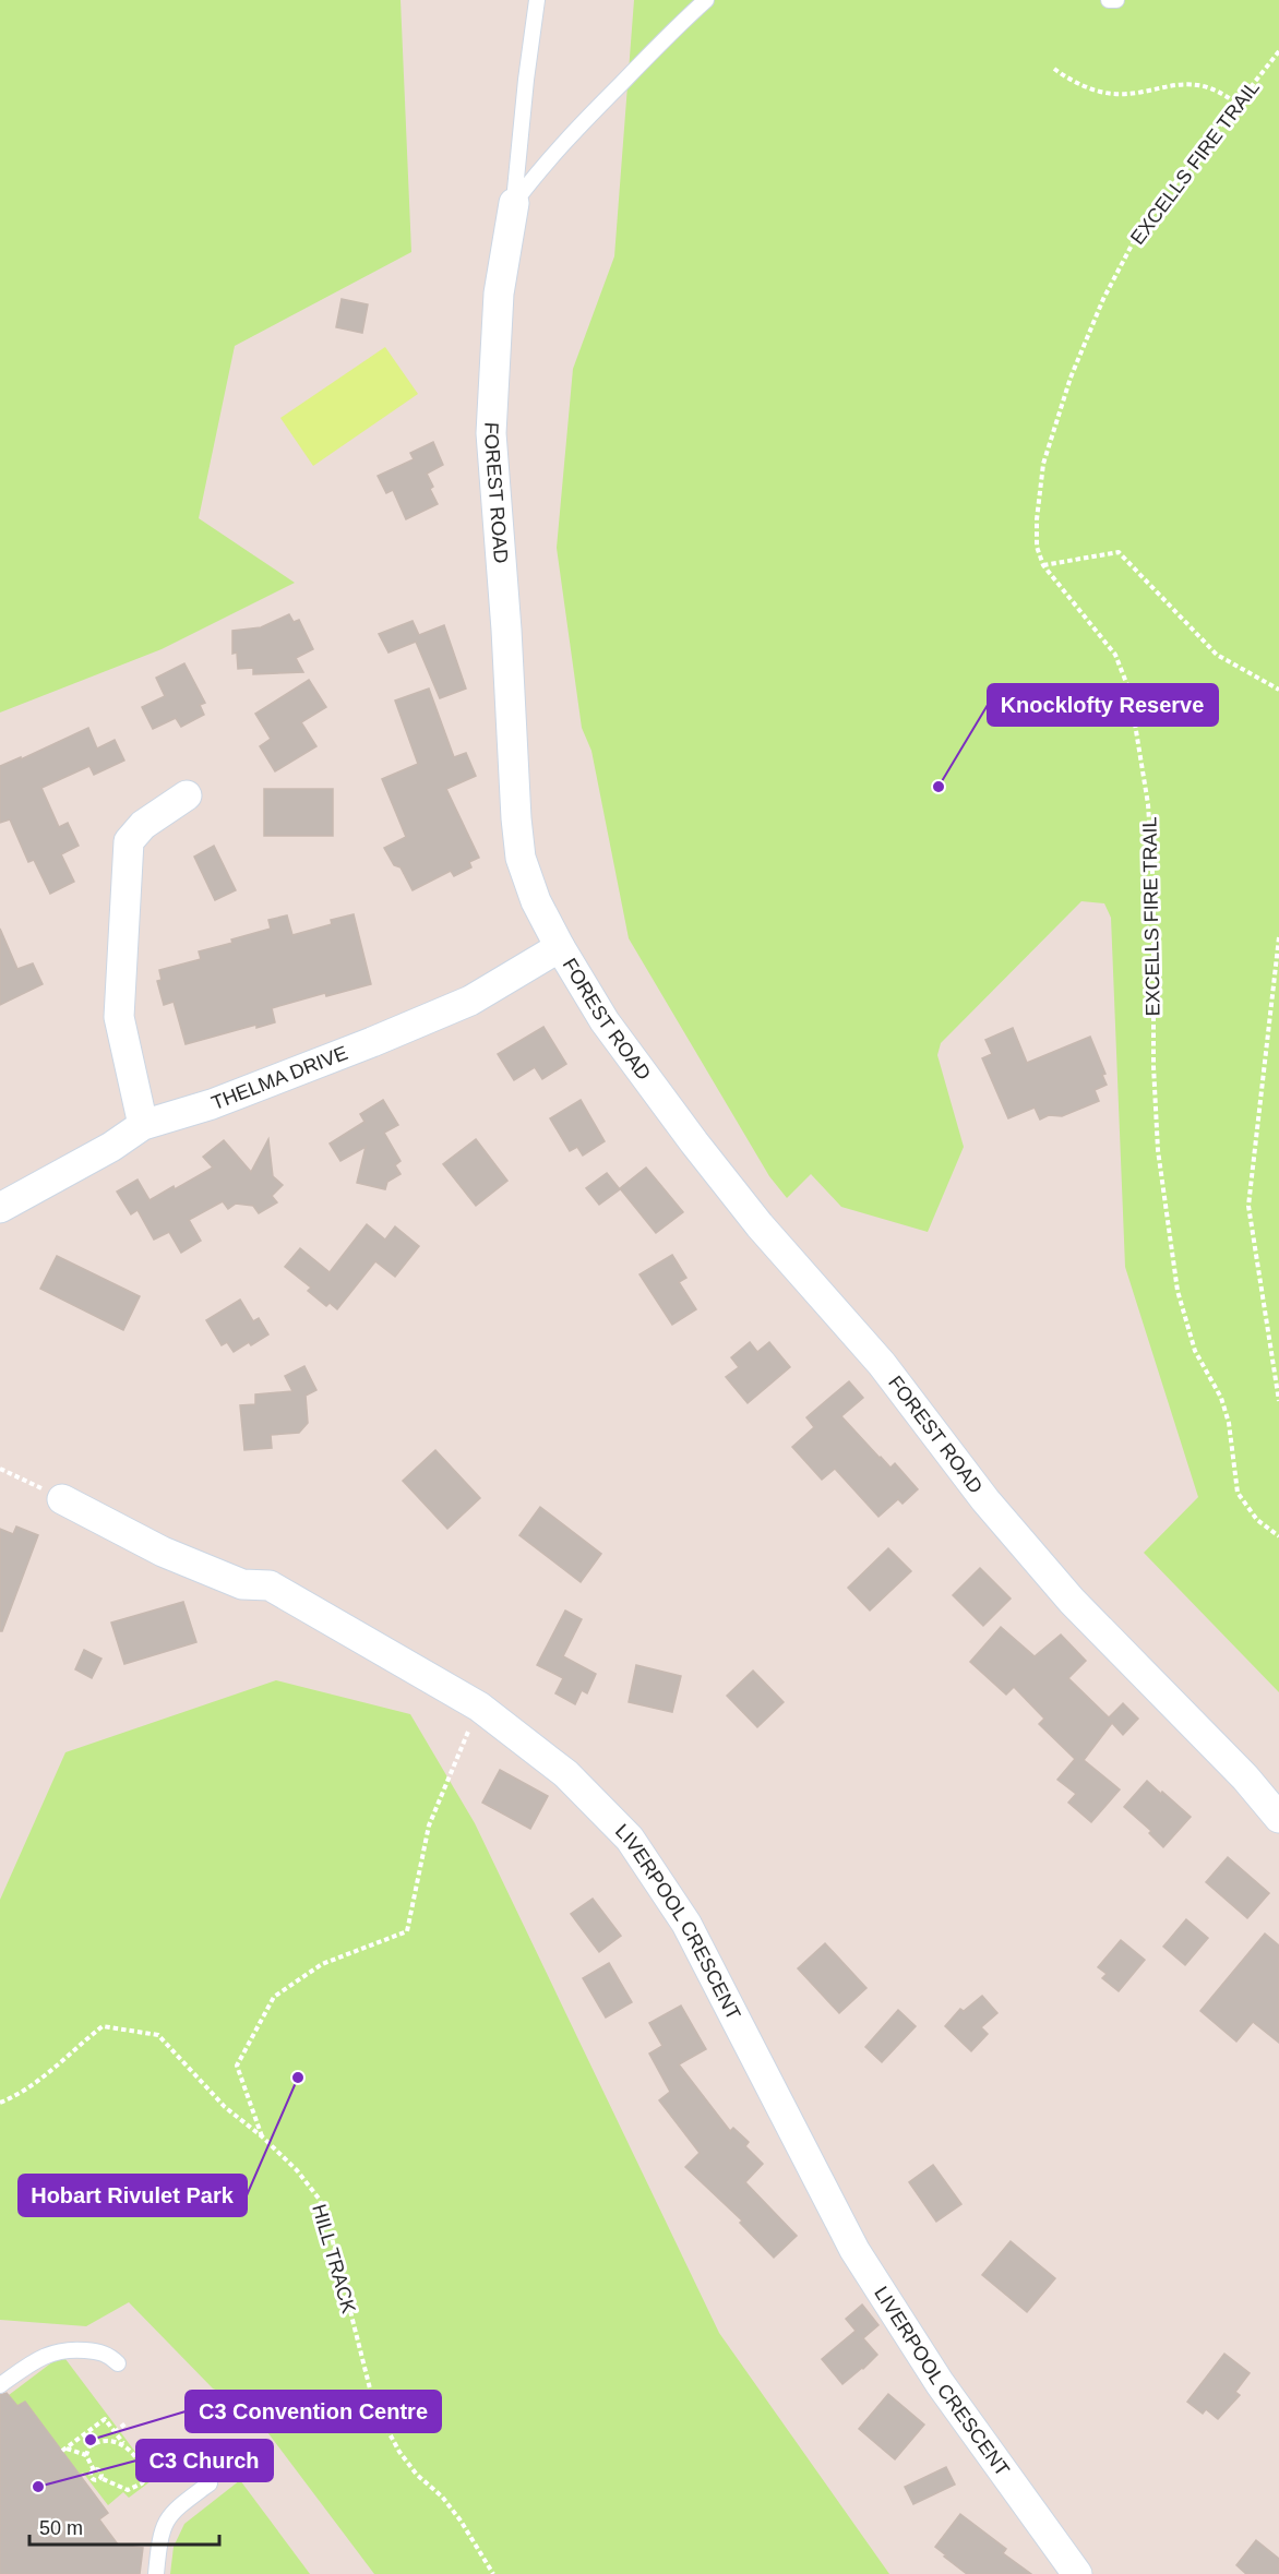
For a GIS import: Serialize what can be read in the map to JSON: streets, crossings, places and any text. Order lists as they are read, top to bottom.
{
  "streets": {
    "street": ["FOREST ROAD", "THELMA DRIVE", "LIVERPOOL CRESCENT"],
    "path": ["EXCELLS FIRE TRAIL", "HILL TRACK"]
  },
  "crossings": [
    ["FOREST ROAD", "THELMA DRIVE"]
  ],
  "places": [
    "Knocklofty Reserve",
    "Hobart Rivulet Park",
    "C3 Convention Centre",
    "C3 Church"
  ],
  "scale_bar": "50 m"
}
